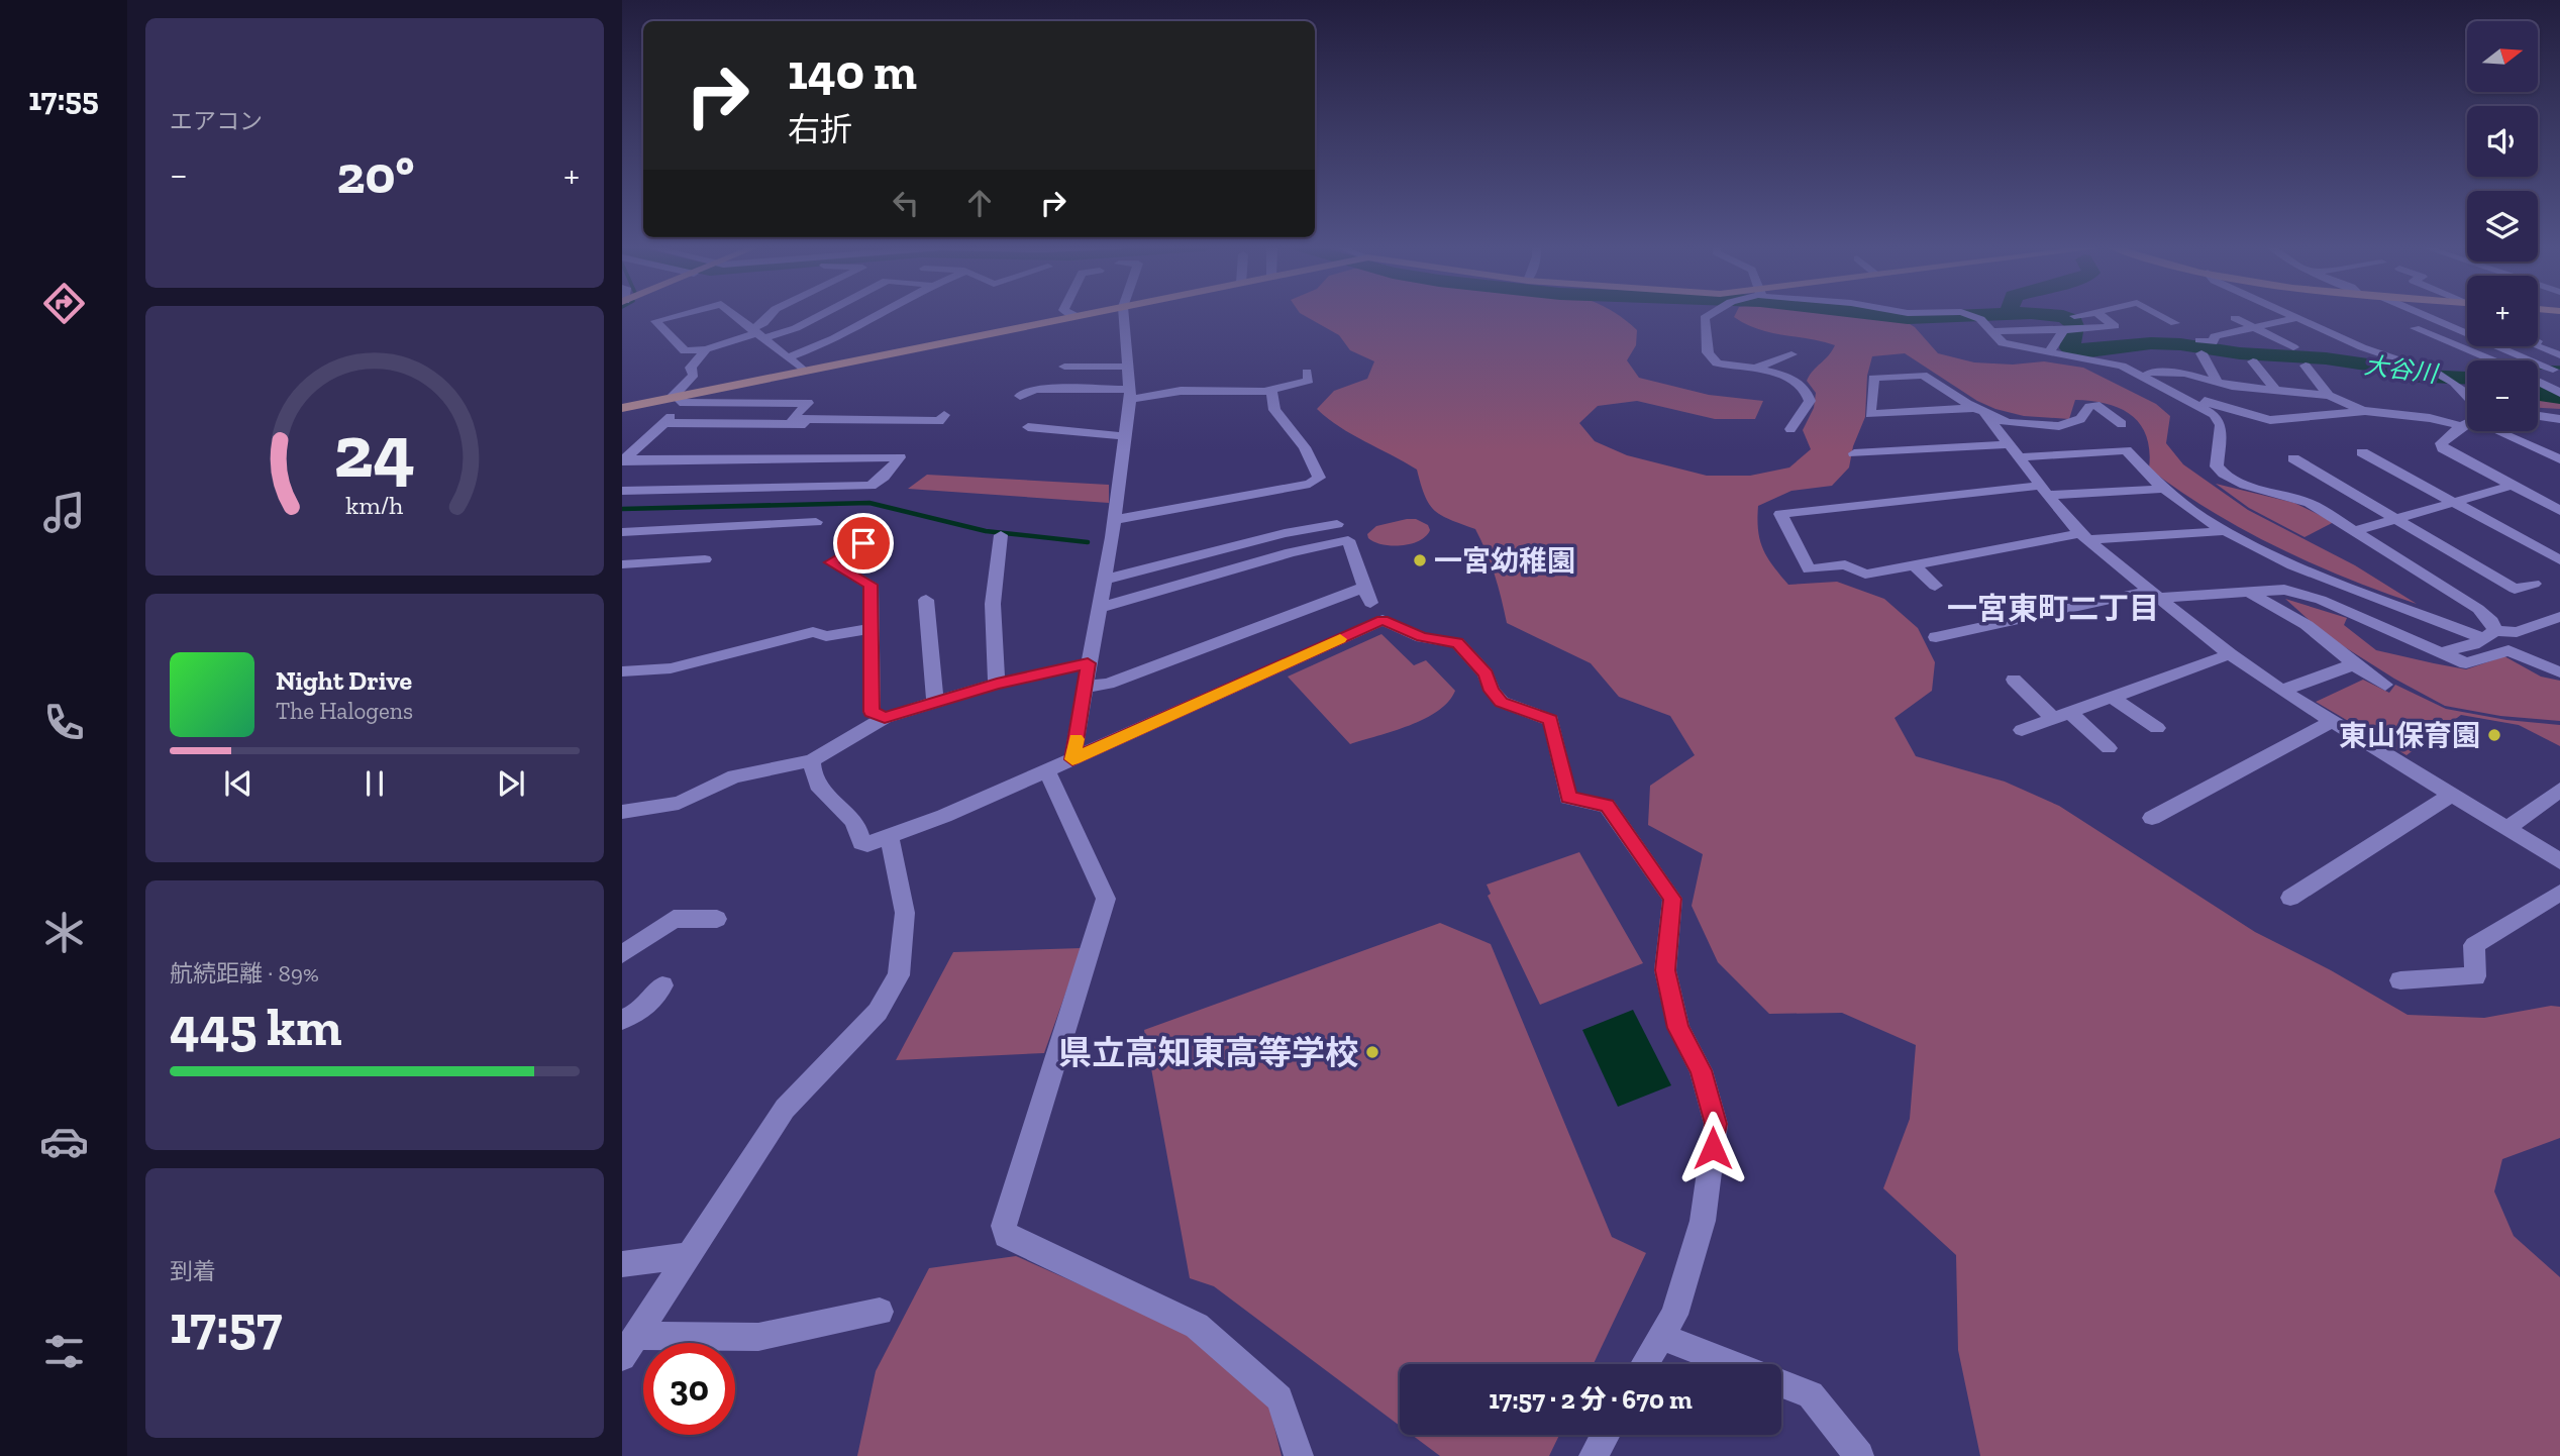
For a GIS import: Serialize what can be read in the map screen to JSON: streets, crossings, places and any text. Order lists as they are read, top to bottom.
{
  "districts": ["一宮東町二丁目"],
  "water": ["大谷川"],
  "places": ["一宮幼稚園", "東山保育園", "県立高知東高等学校"],
  "north": "right",
  "page": {
    "tabs": "17:55",
    "tile": [
      "エアコン",
      ["航続距離 · 89%", "445 km"],
      ["到着", "17:57"]
    ],
    "map_buttons": ["+", "−"],
    "turn": ["140 m", "右折"],
    "heat": ["−", "20°", "+"],
    "song": ["Night Drive", "The Halogens"],
    "limit": "30",
    "trip": "17:57 · 2 分 · 670 m",
    "gauge": ["24", "km/h"]
  }
}
